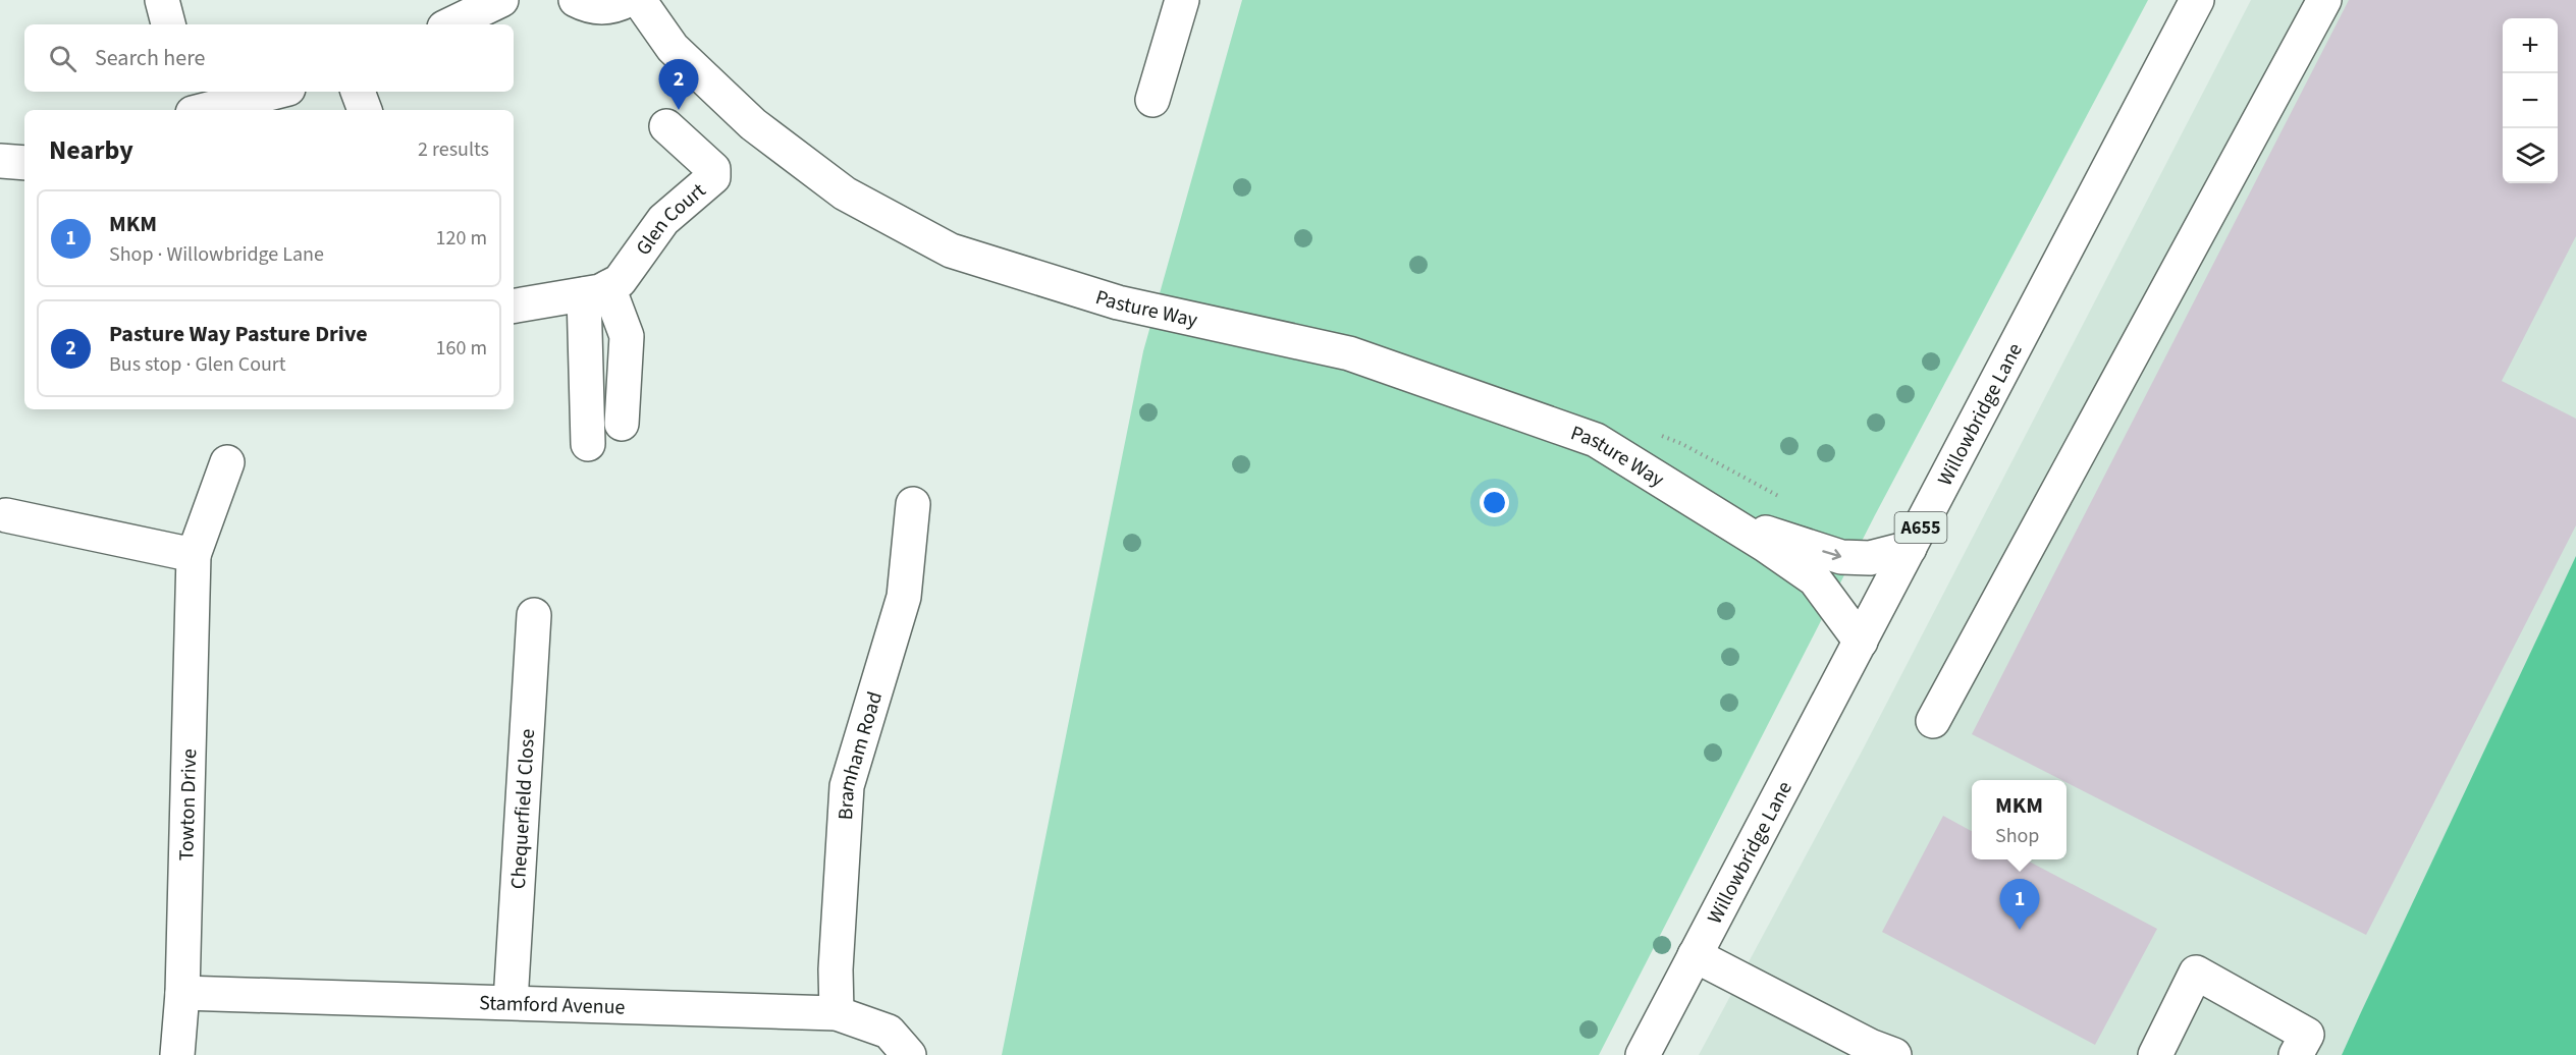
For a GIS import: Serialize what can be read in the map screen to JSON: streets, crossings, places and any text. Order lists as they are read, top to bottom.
{
  "streets": {
    "street": [
      "Glen Court",
      "Pasture Way",
      "Willowbridge Lane",
      "A655",
      "Bramham Road",
      "Towton Drive",
      "Chequerfield Close",
      "Stamford Avenue"
    ]
  },
  "crossings": [
    ["Pasture Way", "Willowbridge Lane"],
    ["Bramham Road", "Stamford Avenue"],
    ["Towton Drive", "Stamford Avenue"],
    ["Chequerfield Close", "Stamford Avenue"]
  ],
  "page": {
    "map_buttons": ["+", "−"],
    "search": "Search here",
    "pins": ["2", "1"],
    "heading": ["Nearby", "2 results"],
    "list": [
      {
        "mark": "1",
        "name": "MKM",
        "note": "Shop · Willowbridge Lane",
        "value": "120 m"
      },
      {
        "mark": "2",
        "name": "Pasture Way Pasture Drive",
        "note": "Bus stop · Glen Court",
        "value": "160 m"
      }
    ],
    "popup": ["MKM", "Shop"]
  }
}
